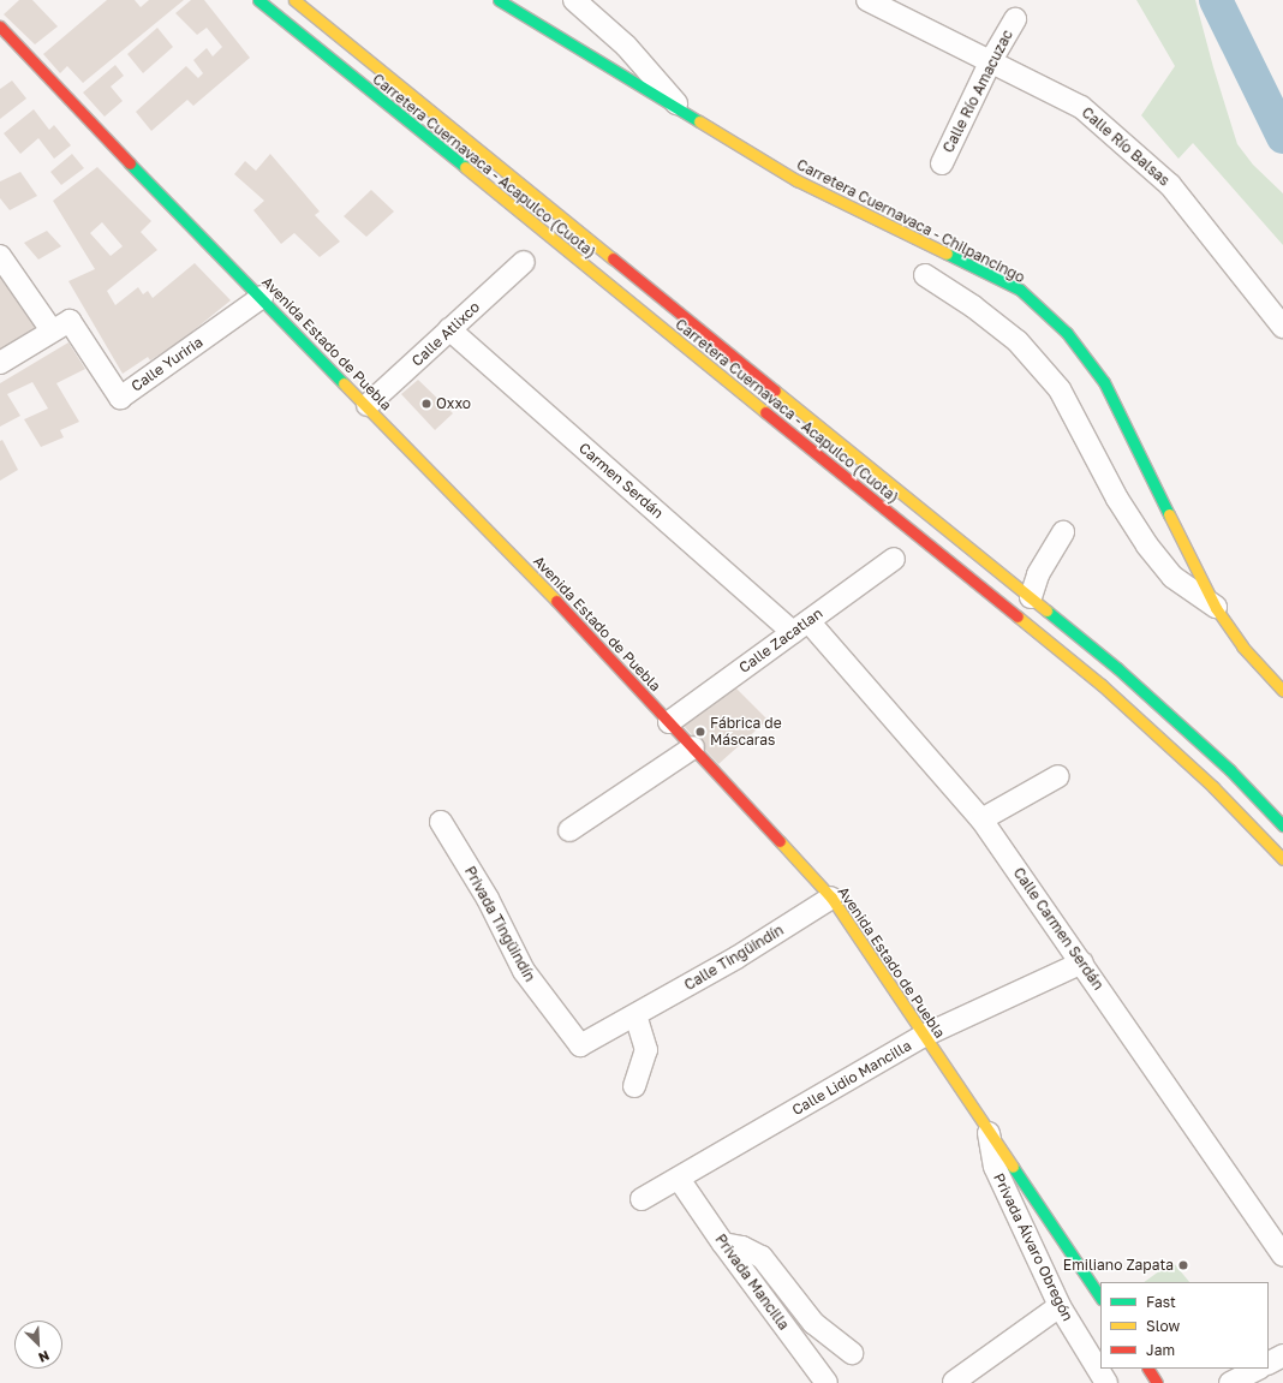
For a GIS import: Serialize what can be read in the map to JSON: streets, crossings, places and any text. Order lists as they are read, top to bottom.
{
  "streets": {
    "main road": ["Carretera Cuernavaca - Acapulco (Cuota)", "Carretera Cuernavaca - Chilpancingo", "Avenida Estado de Puebla"],
    "street": [
      "Calle Río Amacuzac",
      "Calle Río Balsas",
      "Calle Atlixco",
      "Calle Yuriria",
      "Carmen Serdán",
      "Calle Zacatlan",
      "Privada Tingüindín",
      "Calle Carmen Serdán",
      "Calle Tingüindín",
      "Calle Lidio Mancilla",
      "Privada Álvaro Obregón",
      "Privada Mancilla"
    ]
  },
  "crossings": [
    ["Calle Río Amacuzac", "Calle Río Balsas"],
    ["Calle Atlixco", "Avenida Estado de Puebla"],
    ["Calle Atlixco", "Carmen Serdán"],
    ["Avenida Estado de Puebla", "Calle Yuriria"],
    ["Avenida Estado de Puebla", "Calle Zacatlan"],
    ["Avenida Estado de Puebla", "Calle Tingüindín"],
    ["Avenida Estado de Puebla", "Calle Lidio Mancilla"],
    ["Avenida Estado de Puebla", "Privada Álvaro Obregón"],
    ["Carmen Serdán", "Calle Zacatlan"],
    ["Carmen Serdán", "Calle Carmen Serdán"],
    ["Calle Zacatlan", "Calle Carmen Serdán"],
    ["Privada Tingüindín", "Calle Tingüindín"],
    ["Calle Carmen Serdán", "Calle Lidio Mancilla"],
    ["Calle Lidio Mancilla", "Privada Mancilla"]
  ],
  "places": ["Oxxo", "Fábrica de Máscaras", "Emiliano Zapata"],
  "legend": ["Fast", "Slow", "Jam"],
  "north": "bottom right"
}
